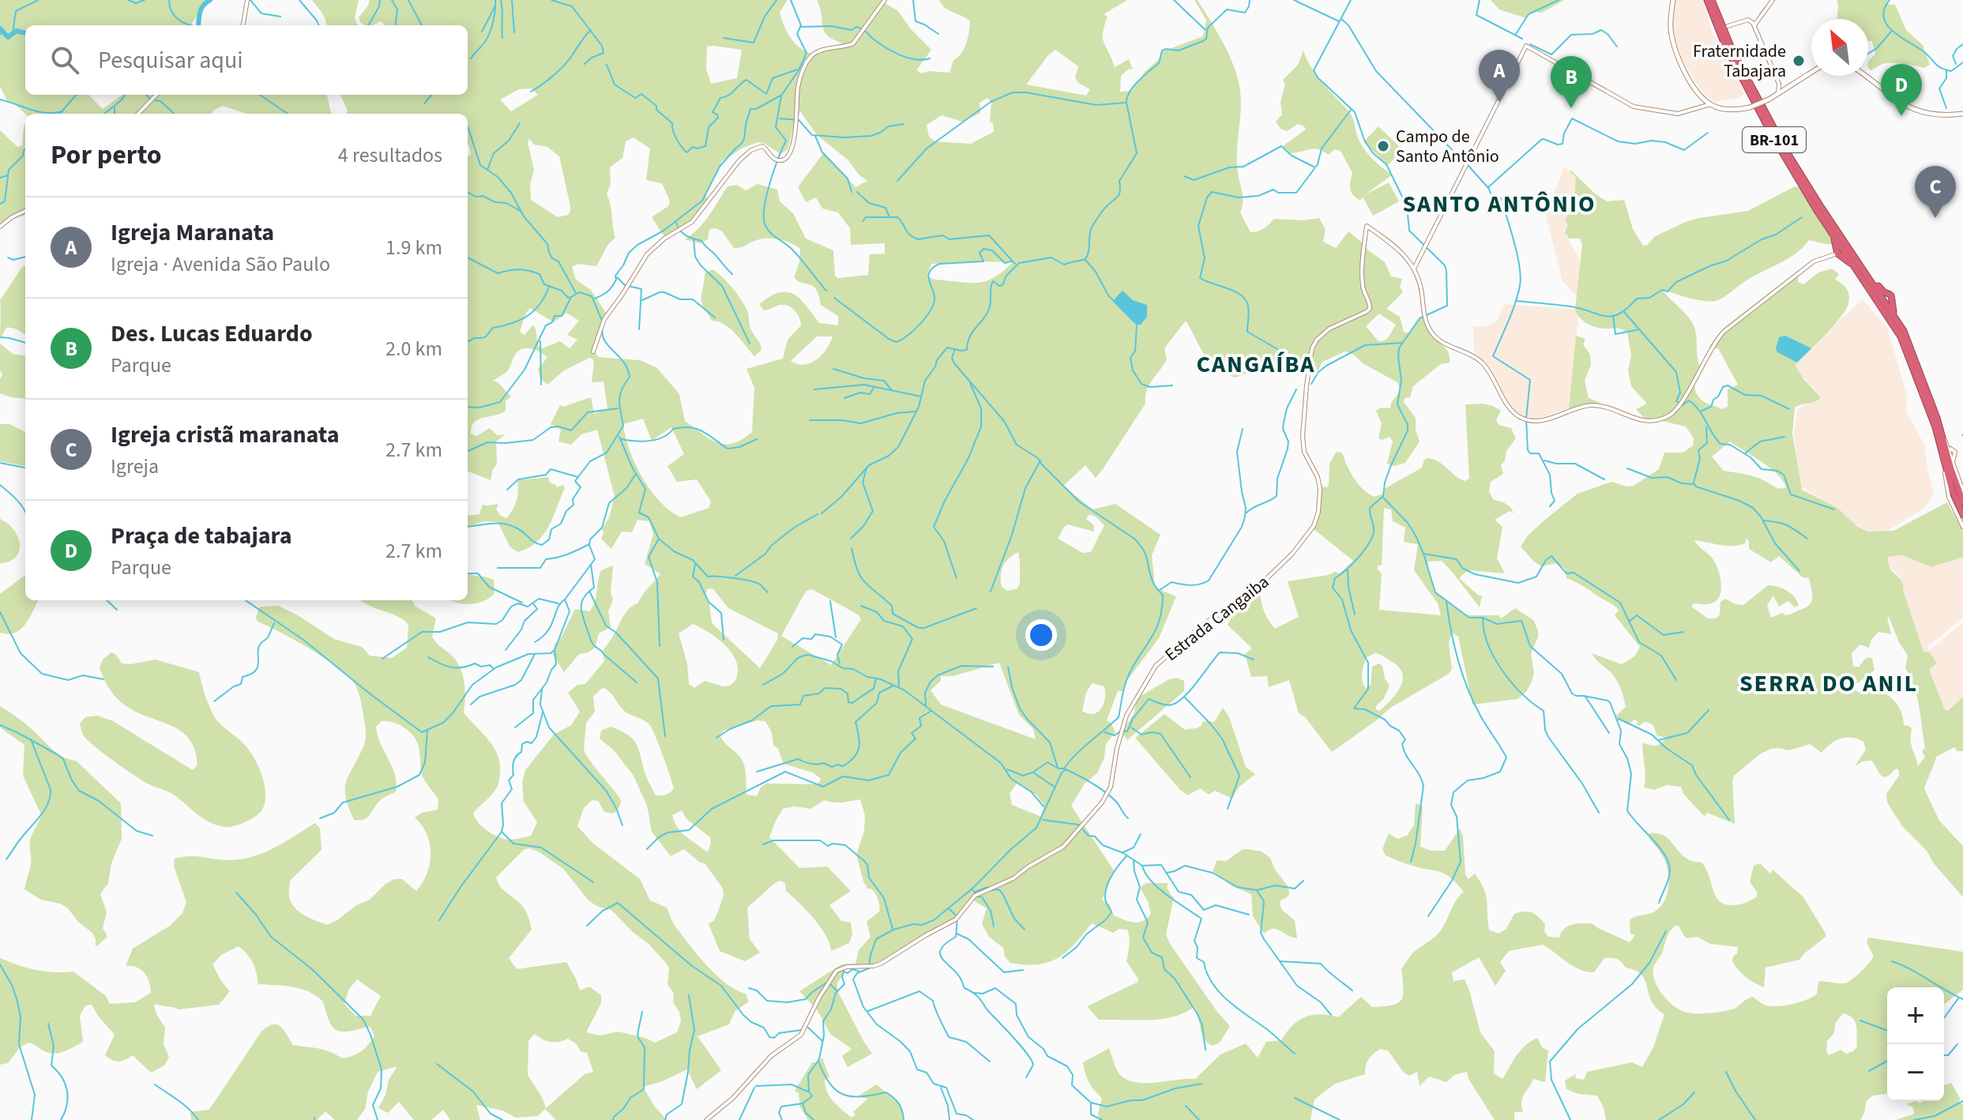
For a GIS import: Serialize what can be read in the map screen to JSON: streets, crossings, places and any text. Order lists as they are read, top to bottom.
{
  "streets": {
    "highway": ["BR-101"],
    "street": ["Estrada Cangaiba"]
  },
  "districts": ["SANTO ANTÔNIO", "CANGAÍBA", "SERRA DO ANIL"],
  "places": ["Fraternidade Tabajara", "Campo de Santo Antônio"],
  "north": "top left",
  "page": {
    "search": "Pesquisar aqui",
    "pins": [
      "A",
      "B",
      "D",
      "C"
    ],
    "heading": ["Por perto", "4 resultados"],
    "list": [
      {
        "mark": "A",
        "name": "Igreja Maranata",
        "note": "Igreja · Avenida São Paulo",
        "value": "1.9 km"
      },
      {
        "mark": "B",
        "name": "Des. Lucas Eduardo",
        "note": "Parque",
        "value": "2.0 km"
      },
      {
        "mark": "C",
        "name": "Igreja cristã maranata",
        "note": "Igreja",
        "value": "2.7 km"
      },
      {
        "mark": "D",
        "name": "Praça de tabajara",
        "note": "Parque",
        "value": "2.7 km"
      }
    ],
    "map_buttons": ["+", "−"]
  }
}
